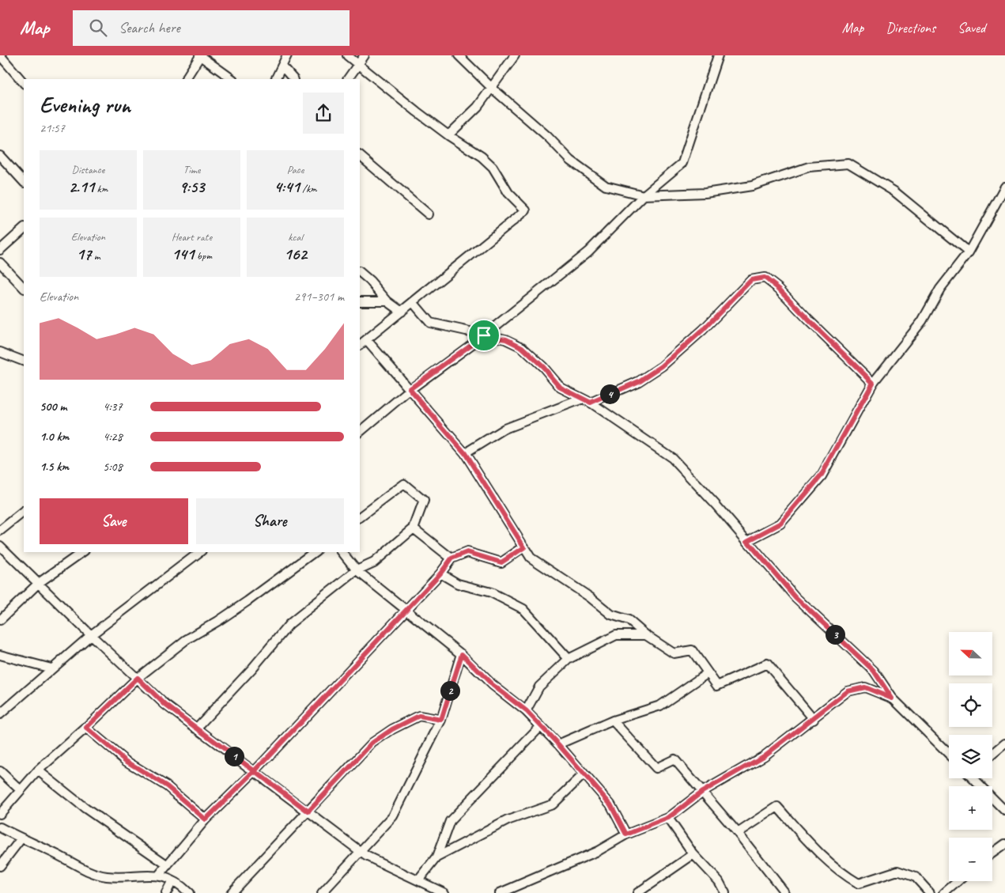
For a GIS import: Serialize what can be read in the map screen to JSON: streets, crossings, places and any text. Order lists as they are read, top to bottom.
{
  "north": "left",
  "page": {
    "header": "Map",
    "search": "Search here",
    "nav": ["Map", "Directions", "Saved"],
    "heading": ["Evening run", "21:57"],
    "stats": [
      ["Distance", "2.11 km"],
      ["Time", "9:53"],
      ["Pace", "4:41 /km"],
      ["Elevation", "17 m"],
      ["Heart rate", "141 bpm"],
      ["kcal", "162"]
    ],
    "chart": ["Elevation", "291–301 m"],
    "pins": [
      "4",
      "3",
      "2",
      "1"
    ],
    "list": [
      {
        "name": "500 m",
        "note": "4:37"
      },
      {
        "name": "1.0 km",
        "note": "4:28"
      },
      {
        "name": "1.5 km",
        "note": "5:08"
      }
    ],
    "buttons": ["Save", "Share"],
    "map_buttons": ["+", "−"]
  }
}
